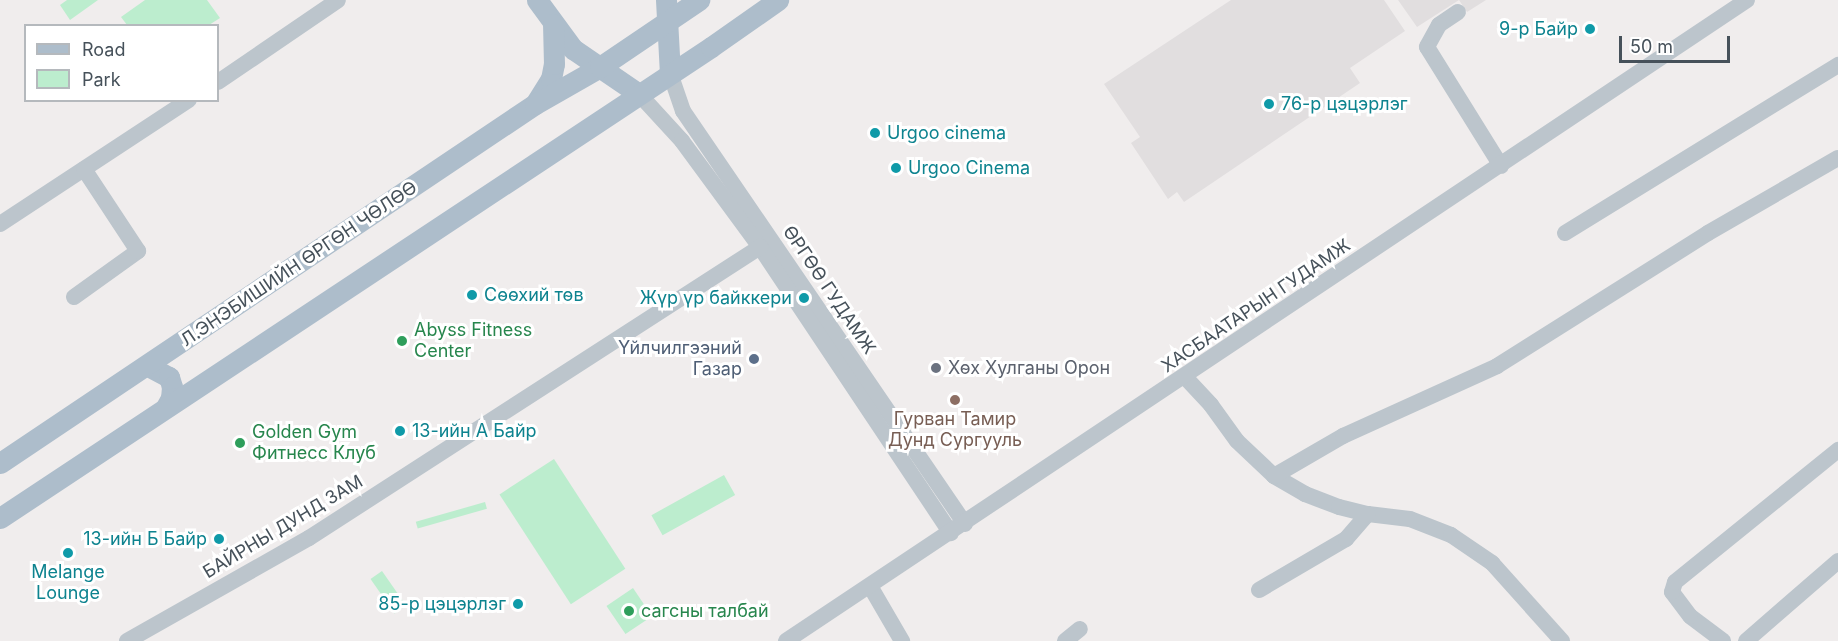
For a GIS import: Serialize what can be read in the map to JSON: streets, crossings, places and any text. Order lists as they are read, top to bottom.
{
  "streets": {
    "main road": ["Л.ЭНЭБИШИЙН ӨРГӨН ЧӨЛӨӨ"],
    "street": ["ӨРГӨӨ ГУДАМЖ", "ХАСБААТАРЫН ГУДАМЖ", "БАЙРНЫ ДУНД ЗАМ"]
  },
  "crossings": [
    ["ӨРГӨӨ ГУДАМЖ", "ХАСБААТАРЫН ГУДАМЖ"],
    ["ӨРГӨӨ ГУДАМЖ", "БАЙРНЫ ДУНД ЗАМ"]
  ],
  "places": [
    "9-р Байр",
    "76-р цэцэрлэг",
    "Urgoo cinema",
    "Urgoo Cinema",
    "Сөөхий төв",
    "Жүр үр байккери",
    "Abyss Fitness Center",
    "Үйлчилгээний Газар",
    "Хөх Хулганы Орон",
    "Гурван Тамир Дунд Сургууль",
    "13-ийн А Байр",
    "Golden Gym Фитнесс Клуб",
    "13-ийн Б Байр",
    "Melange Lounge",
    "85-р цэцэрлэг",
    "сагсны талбай"
  ],
  "legend": ["Road", "Park"],
  "scale_bar": "50 m"
}
